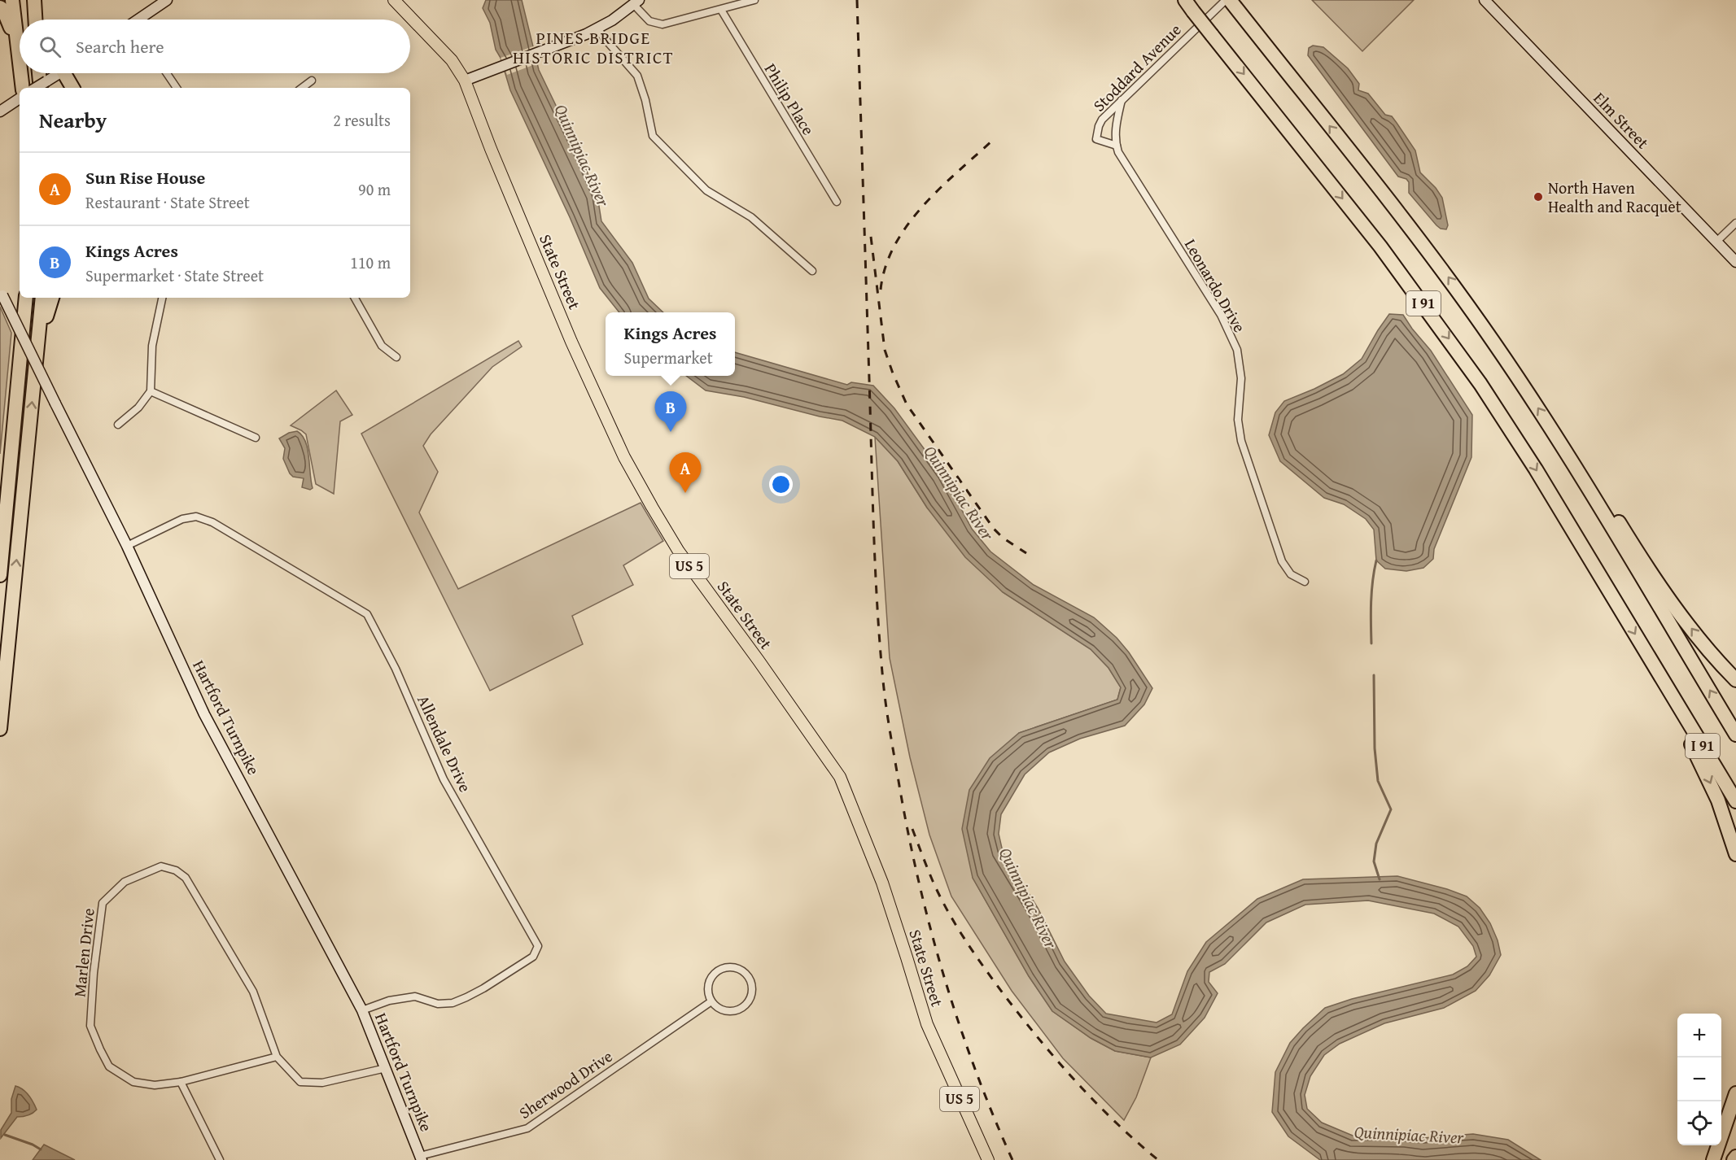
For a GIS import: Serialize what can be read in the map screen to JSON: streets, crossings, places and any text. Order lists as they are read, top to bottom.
{
  "streets": {
    "highway": ["I 91"],
    "main road": [
      "Elm Street",
      "State Street",
      "US 5",
      "Hartford Turnpike"
    ],
    "street": [
      "Stoddard Avenue",
      "Philip Place",
      "Leonardo Drive",
      "Allendale Drive",
      "Marlen Drive",
      "Sherwood Drive"
    ]
  },
  "crossings": [
    ["Stoddard Avenue", "Leonardo Drive"],
    ["Stoddard Avenue", "I 91"],
    ["Hartford Turnpike", "Allendale Drive"],
    ["Hartford Turnpike", "Marlen Drive"],
    ["Hartford Turnpike", "Sherwood Drive"]
  ],
  "districts": ["PINES BRIDGE HISTORIC DISTRICT"],
  "water": ["Quinnipiac River"],
  "places": ["North Haven Health and Racquet"],
  "page": {
    "search": "Search here",
    "heading": ["Nearby", "2 results"],
    "list": [
      {
        "mark": "A",
        "name": "Sun Rise House",
        "note": "Restaurant · State Street",
        "value": "90 m"
      },
      {
        "mark": "B",
        "name": "Kings Acres",
        "note": "Supermarket · State Street",
        "value": "110 m"
      }
    ],
    "popup": ["Kings Acres", "Supermarket"],
    "pins": ["B", "A"],
    "map_buttons": ["+", "−"]
  }
}
